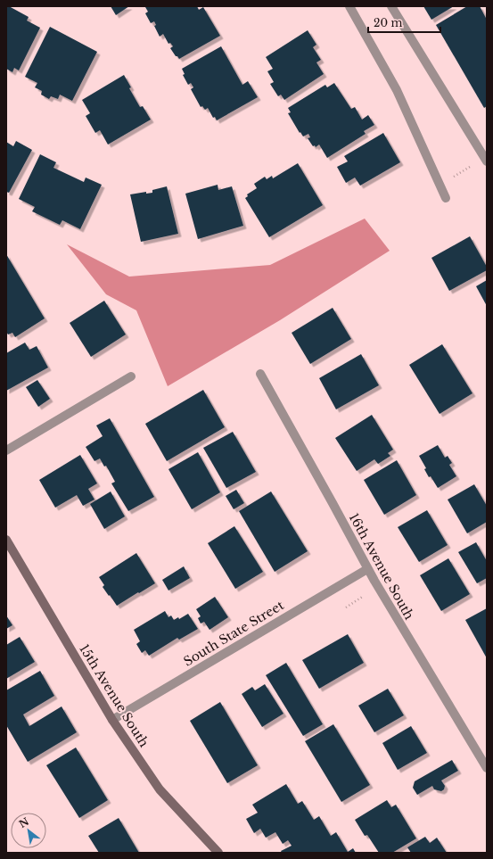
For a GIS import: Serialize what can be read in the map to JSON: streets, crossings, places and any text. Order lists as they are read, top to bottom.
{
  "streets": {
    "main road": ["15th Avenue South"],
    "street": ["16th Avenue South", "South State Street"]
  },
  "crossings": [
    ["16th Avenue South", "South State Street"],
    ["South State Street", "15th Avenue South"]
  ],
  "scale_bar": "20 m",
  "north": "top left"
}
